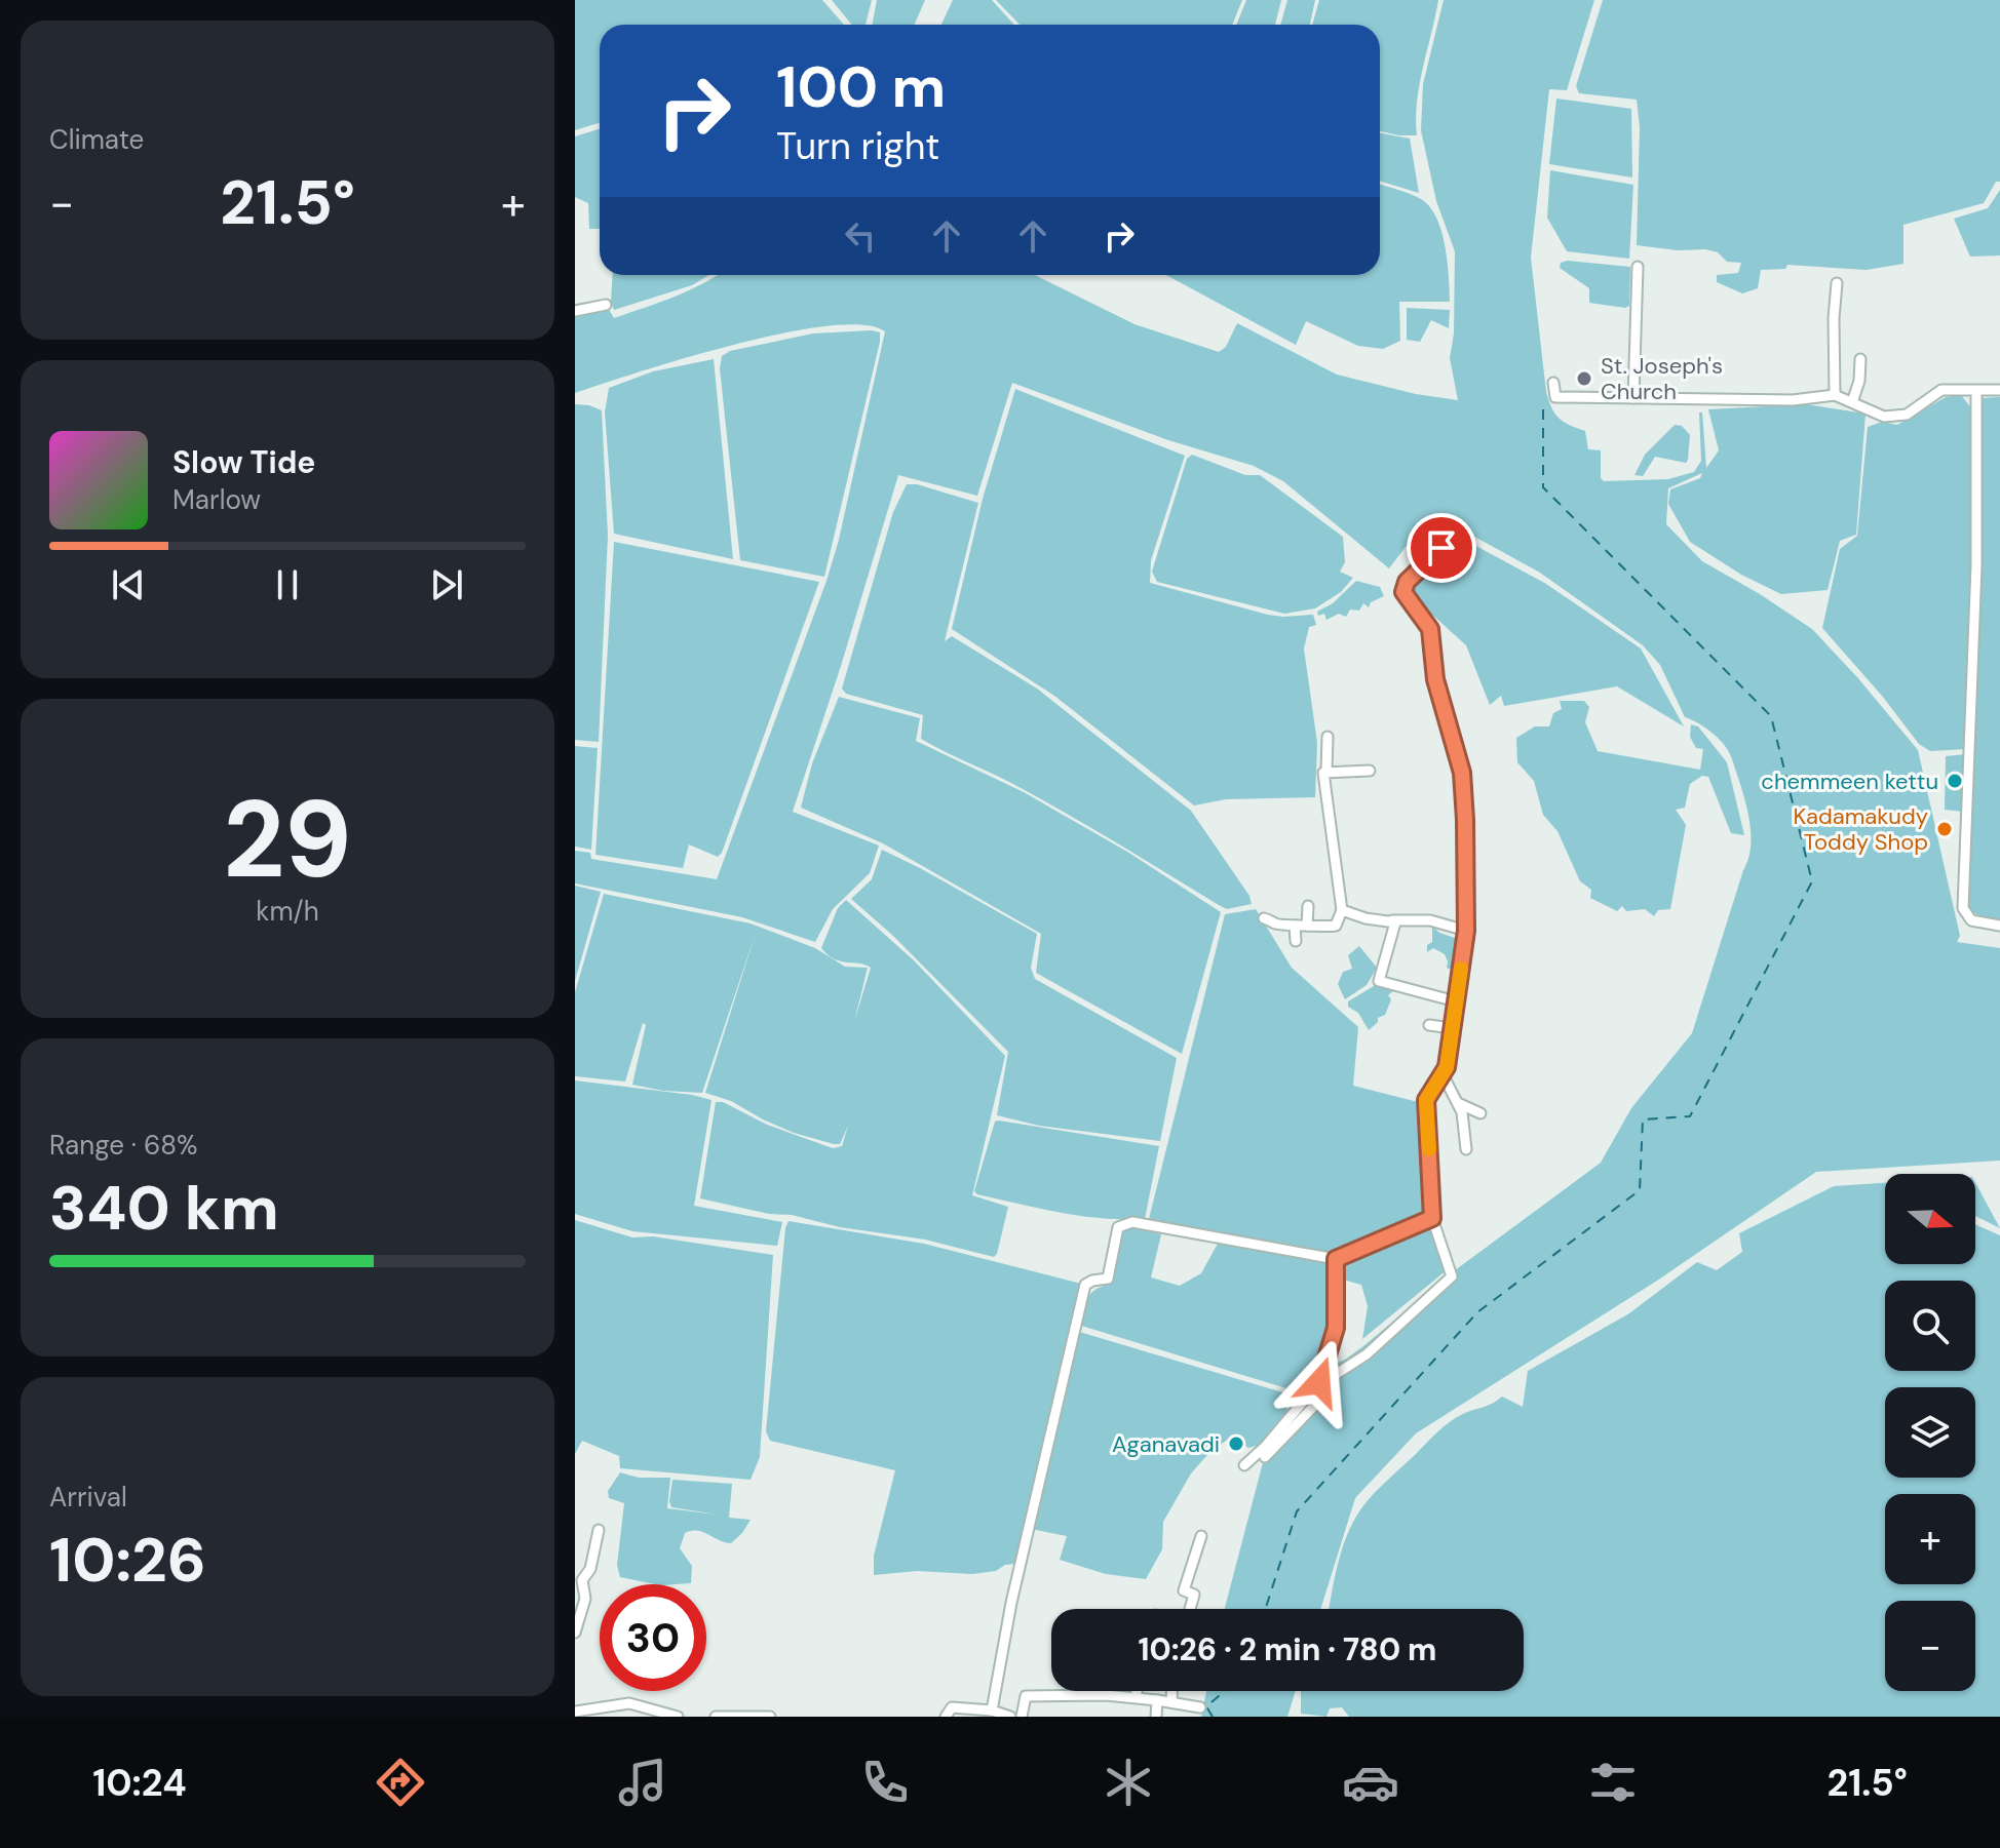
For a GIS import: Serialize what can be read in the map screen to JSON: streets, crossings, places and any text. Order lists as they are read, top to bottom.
{
  "places": [
    "St. Joseph's Church",
    "chemmeen kettu",
    "Kadamakudy Toddy Shop",
    "Aganavadi"
  ],
  "north": "right",
  "page": {
    "tile": [
      "Climate",
      ["29", "km/h"],
      ["Range · 68%", "340 km"],
      ["Arrival", "10:26"]
    ],
    "turn": ["100 m", "Turn right"],
    "heat": ["−", "21.5°", "+"],
    "song": ["Slow Tide", "Marlow"],
    "map_buttons": ["+", "−"],
    "limit": "30",
    "trip": "10:26 · 2 min · 780 m",
    "tabs": ["10:24", "21.5°"]
  }
}
